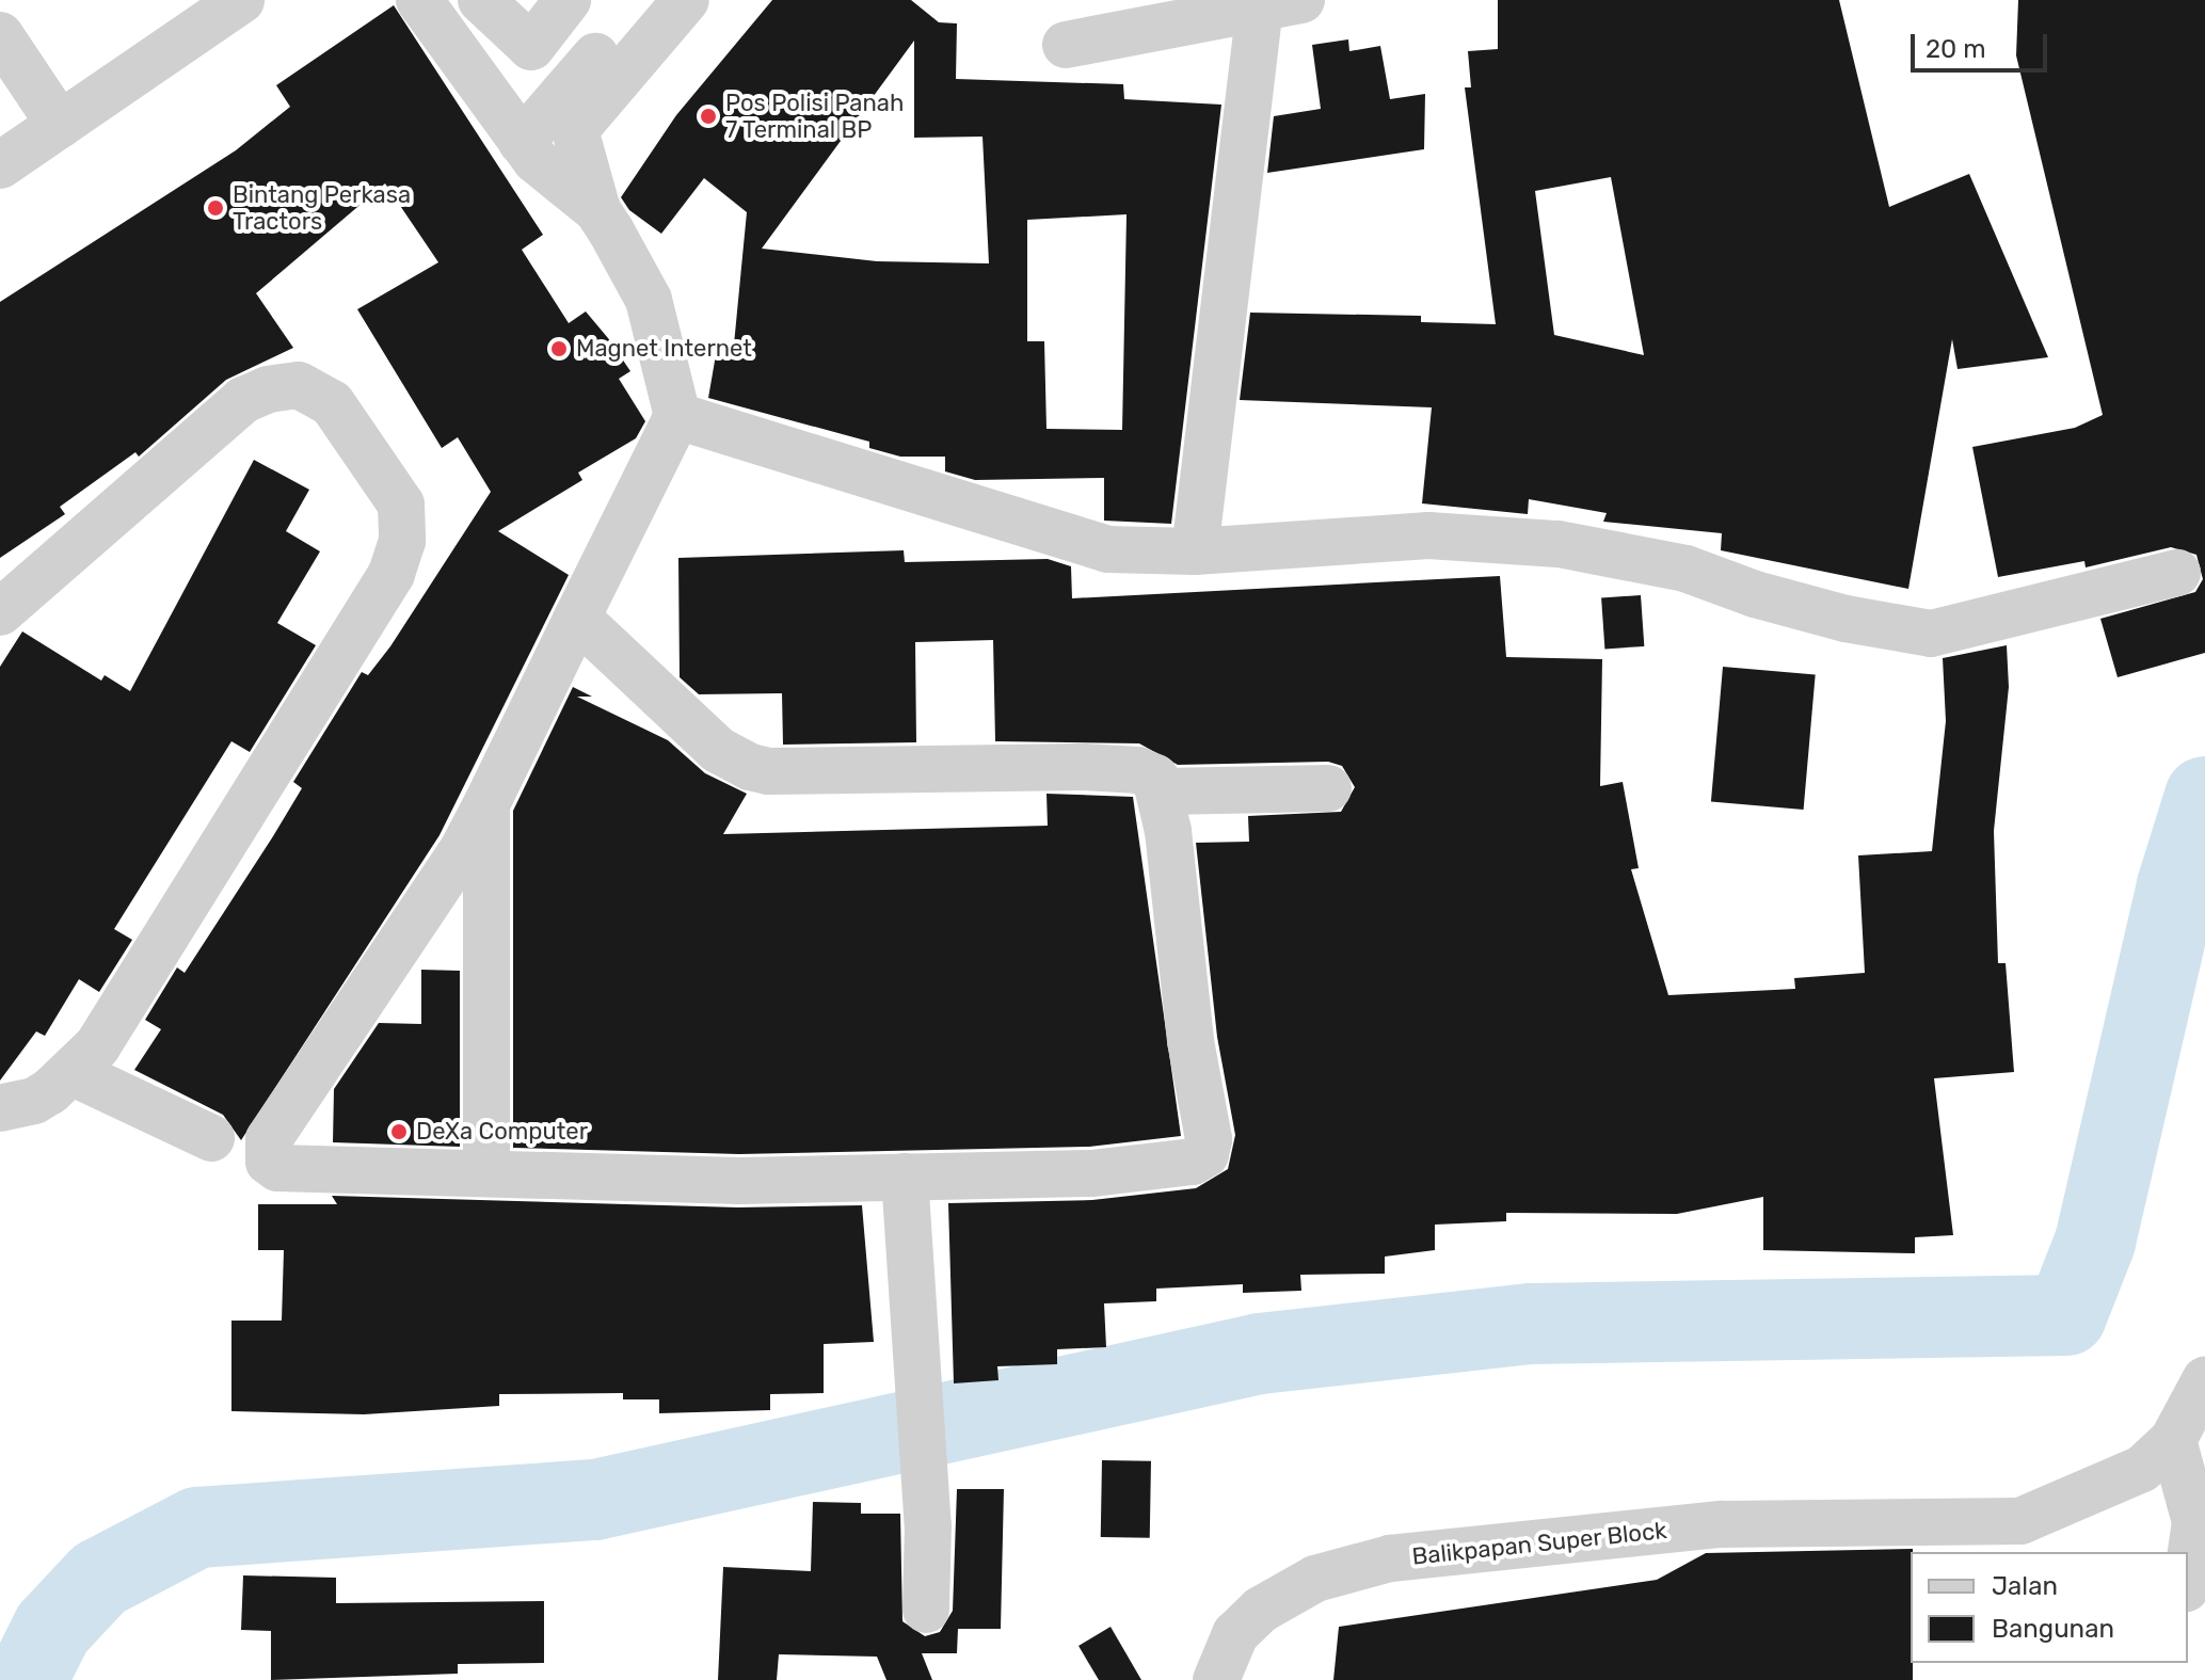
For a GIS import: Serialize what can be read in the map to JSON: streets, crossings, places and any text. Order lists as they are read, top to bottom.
{
  "streets": {
    "street": ["Balikpapan Super Block"]
  },
  "places": [
    "Pos Polisi Panah 7 Terminal BP",
    "Bintang Perkasa Tractors",
    "Magnet Internet",
    "DeXa Computer"
  ],
  "legend": ["Jalan", "Bangunan"],
  "scale_bar": "20 m"
}
